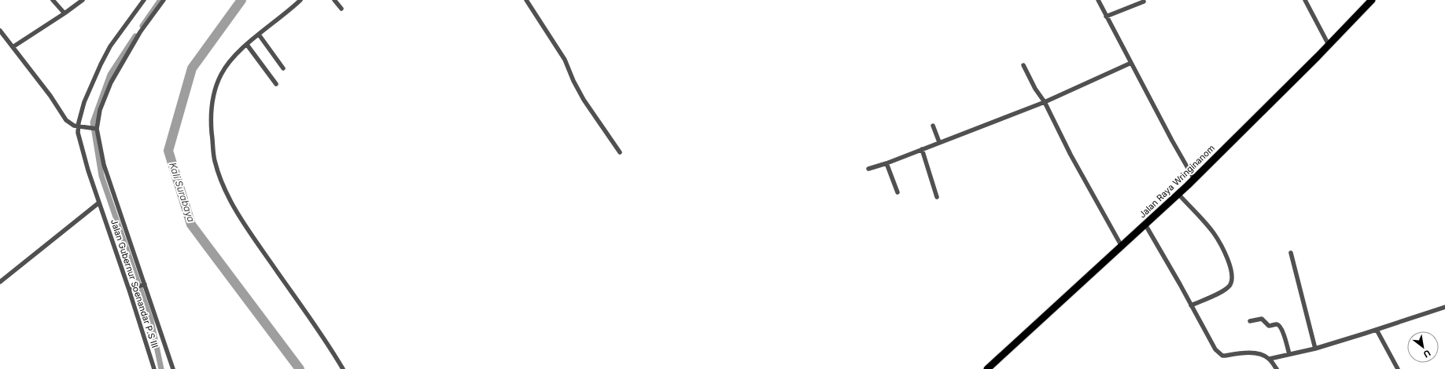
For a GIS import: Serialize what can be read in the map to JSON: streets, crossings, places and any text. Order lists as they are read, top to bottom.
{
  "streets": {
    "main road": ["Jalan Raya Wringinanom"],
    "street": ["Jalan Gubernur Soenandar P.S III"]
  },
  "water": ["Kali Surabaya"],
  "north": "bottom right"
}
